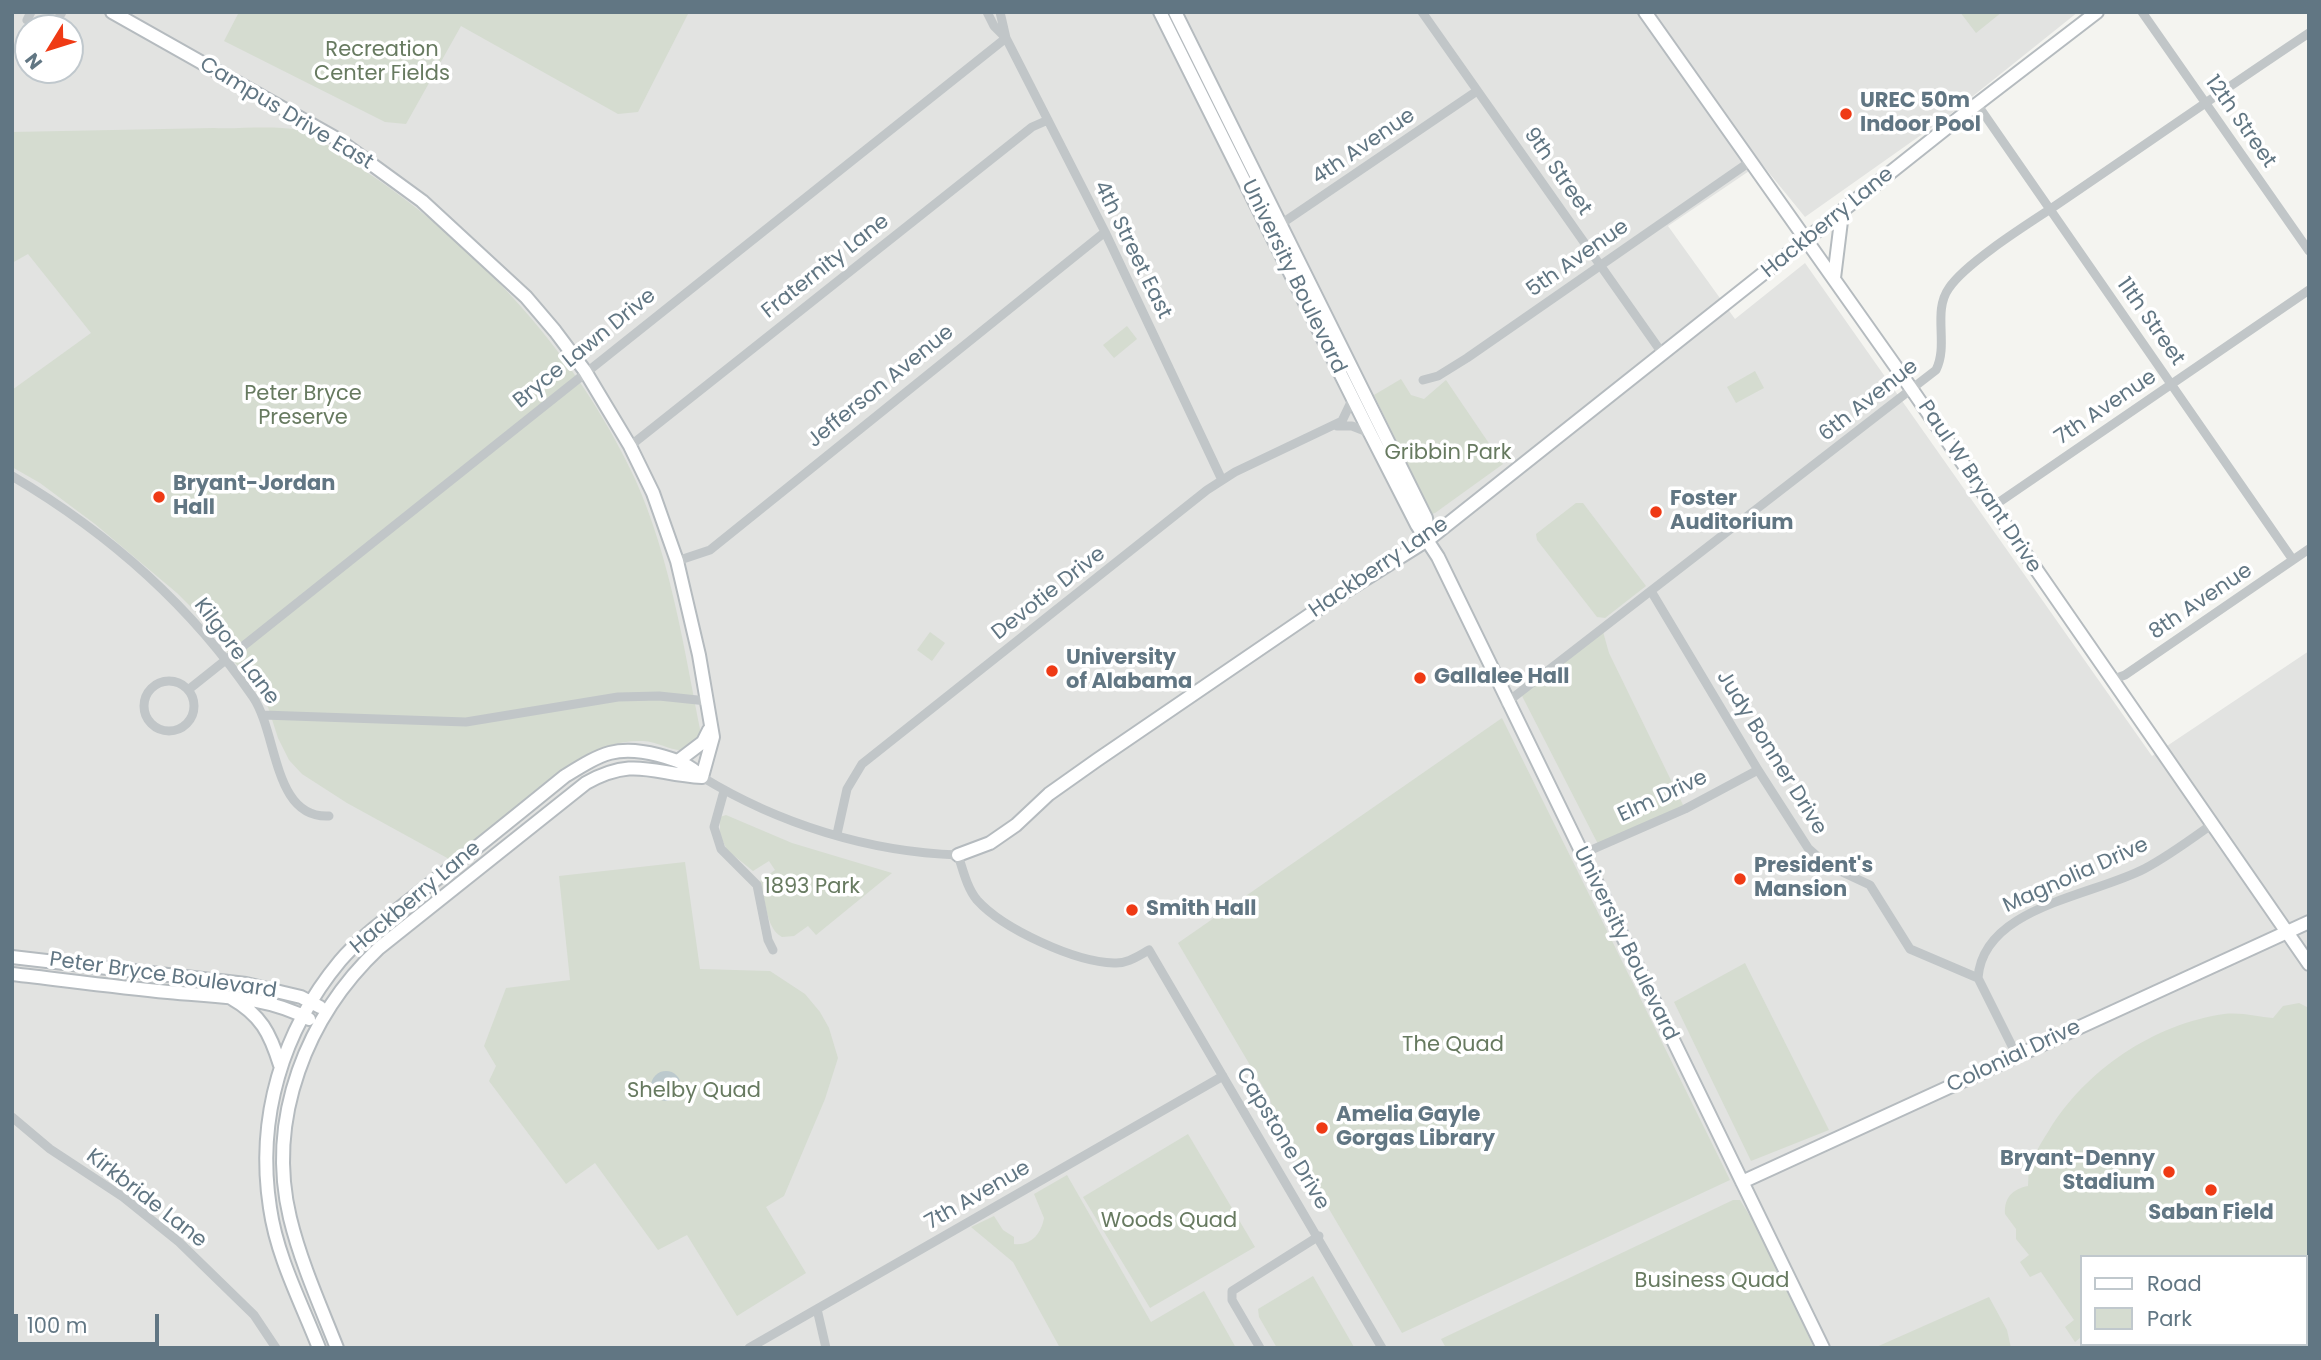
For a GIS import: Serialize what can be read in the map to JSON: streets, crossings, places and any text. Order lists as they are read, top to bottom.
{
  "streets": {
    "street": [
      "Campus Drive East",
      "12th Street",
      "4th Avenue",
      "9th Street",
      "Hackberry Lane",
      "4th Street East",
      "5th Avenue",
      "Fraternity Lane",
      "University Boulevard",
      "11th Street",
      "Bryce Lawn Drive",
      "Jefferson Avenue",
      "6th Avenue",
      "7th Avenue",
      "Paul W Bryant Drive",
      "Devotie Drive",
      "8th Avenue",
      "Kilgore Lane",
      "Judy Bonner Drive",
      "Elm Drive",
      "Magnolia Drive",
      "Peter Bryce Boulevard",
      "Colonial Drive",
      "Capstone Drive",
      "Kirkbride Lane"
    ]
  },
  "crossings": [
    ["Campus Drive East", "Hackberry Lane"],
    ["Campus Drive East", "Fraternity Lane"],
    ["Campus Drive East", "Bryce Lawn Drive"],
    ["Campus Drive East", "Jefferson Avenue"],
    ["12th Street", "6th Avenue"],
    ["4th Avenue", "9th Street"],
    ["4th Avenue", "University Boulevard"],
    ["9th Street", "Hackberry Lane"],
    ["9th Street", "5th Avenue"],
    ["Hackberry Lane", "University Boulevard"],
    ["Hackberry Lane", "11th Street"],
    ["Hackberry Lane", "Paul W Bryant Drive"],
    ["Hackberry Lane", "Devotie Drive"],
    ["Hackberry Lane", "Peter Bryce Boulevard"],
    ["Hackberry Lane", "Capstone Drive"],
    ["4th Street East", "Fraternity Lane"],
    ["4th Street East", "Bryce Lawn Drive"],
    ["4th Street East", "Jefferson Avenue"],
    ["4th Street East", "Devotie Drive"],
    ["5th Avenue", "Paul W Bryant Drive"],
    ["University Boulevard", "6th Avenue"],
    ["University Boulevard", "Devotie Drive"],
    ["University Boulevard", "Elm Drive"],
    ["University Boulevard", "Colonial Drive"],
    ["11th Street", "6th Avenue"],
    ["11th Street", "7th Avenue"],
    ["11th Street", "8th Avenue"],
    ["Bryce Lawn Drive", "Kilgore Lane"],
    ["6th Avenue", "Paul W Bryant Drive"],
    ["6th Avenue", "Judy Bonner Drive"],
    ["7th Avenue", "Paul W Bryant Drive"],
    ["7th Avenue", "Capstone Drive"],
    ["Paul W Bryant Drive", "8th Avenue"],
    ["Paul W Bryant Drive", "Magnolia Drive"],
    ["Paul W Bryant Drive", "Colonial Drive"],
    ["Judy Bonner Drive", "Elm Drive"],
    ["Judy Bonner Drive", "Magnolia Drive"]
  ],
  "parks": [
    "Recreation Center Fields",
    "Peter Bryce Preserve",
    "Gribbin Park",
    "1893 Park",
    "The Quad",
    "Shelby Quad",
    "Woods Quad",
    "Business Quad"
  ],
  "places": [
    "UREC 50m Indoor Pool",
    "Bryant-Jordan Hall",
    "Foster Auditorium",
    "University of Alabama",
    "Gallalee Hall",
    "President's Mansion",
    "Smith Hall",
    "Amelia Gayle Gorgas Library",
    "Bryant-Denny Stadium",
    "Saban Field"
  ],
  "legend": ["Road", "Park"],
  "scale_bar": "100 m",
  "north": "bottom left"
}
